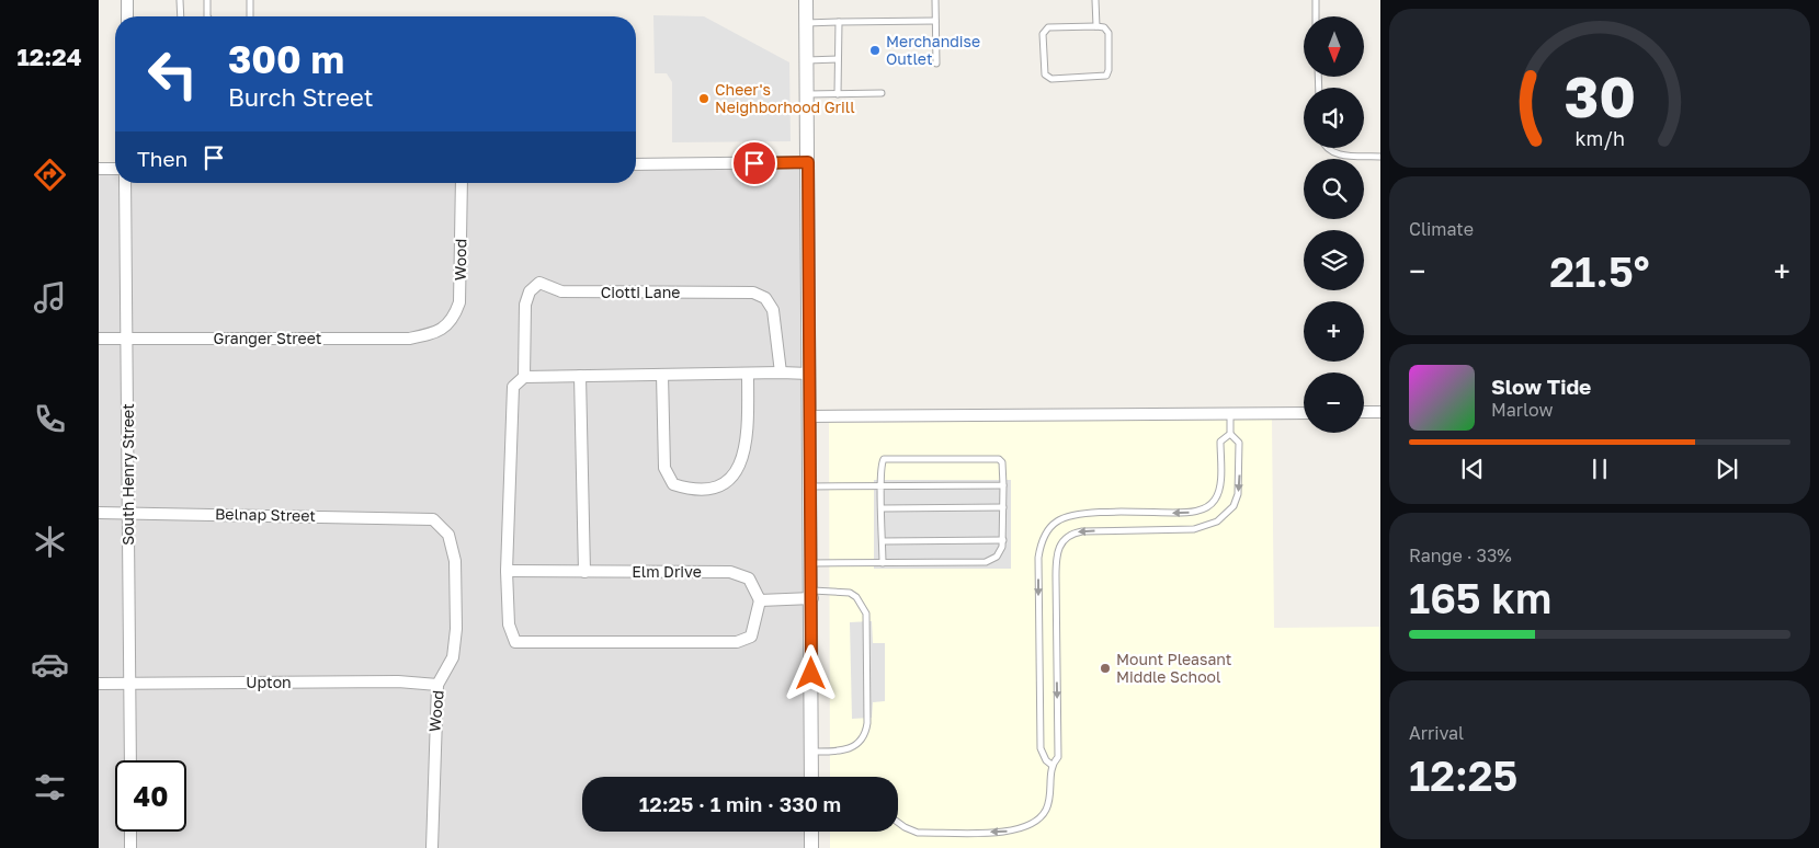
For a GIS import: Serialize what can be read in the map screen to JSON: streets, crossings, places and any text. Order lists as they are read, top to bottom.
{
  "streets": {
    "street": [
      "Wood",
      "Ciotti Lane",
      "Granger Street",
      "South Henry Street",
      "Belnap Street",
      "Elm Drive",
      "Upton"
    ]
  },
  "crossings": [
    ["Wood", "Granger Street"],
    ["Wood", "Belnap Street"],
    ["Wood", "Upton"],
    ["Granger Street", "South Henry Street"],
    ["South Henry Street", "Belnap Street"],
    ["South Henry Street", "Upton"]
  ],
  "places": ["Merchandise Outlet", "Cheer's Neighborhood Grill", "Mount Pleasant Middle School"],
  "north": "bottom",
  "page": {
    "tabs": "12:24",
    "map_buttons": ["+", "−"],
    "turn": ["300 m", "Burch Street"],
    "then": "Then",
    "tile": [
      "Climate",
      ["Range · 33%", "165 km"],
      ["Arrival", "12:25"]
    ],
    "heat": ["−", "21.5°", "+"],
    "song": ["Slow Tide", "Marlow"],
    "limit": "40",
    "trip": "12:25 · 1 min · 330 m",
    "gauge": ["30", "km/h"]
  }
}
